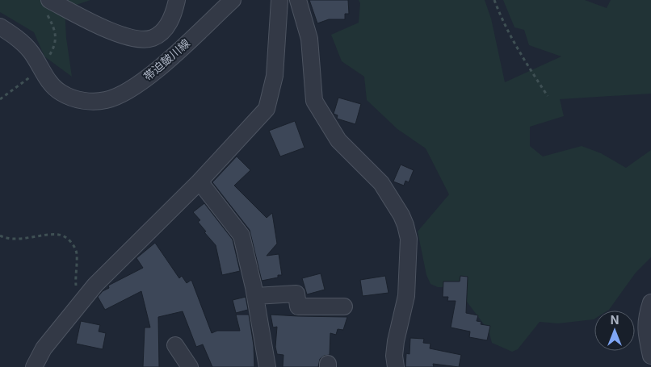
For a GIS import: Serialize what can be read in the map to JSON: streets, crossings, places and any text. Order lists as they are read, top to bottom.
{
  "streets": {
    "street": ["帯迫皷川線"]
  },
  "north": "top"
}
